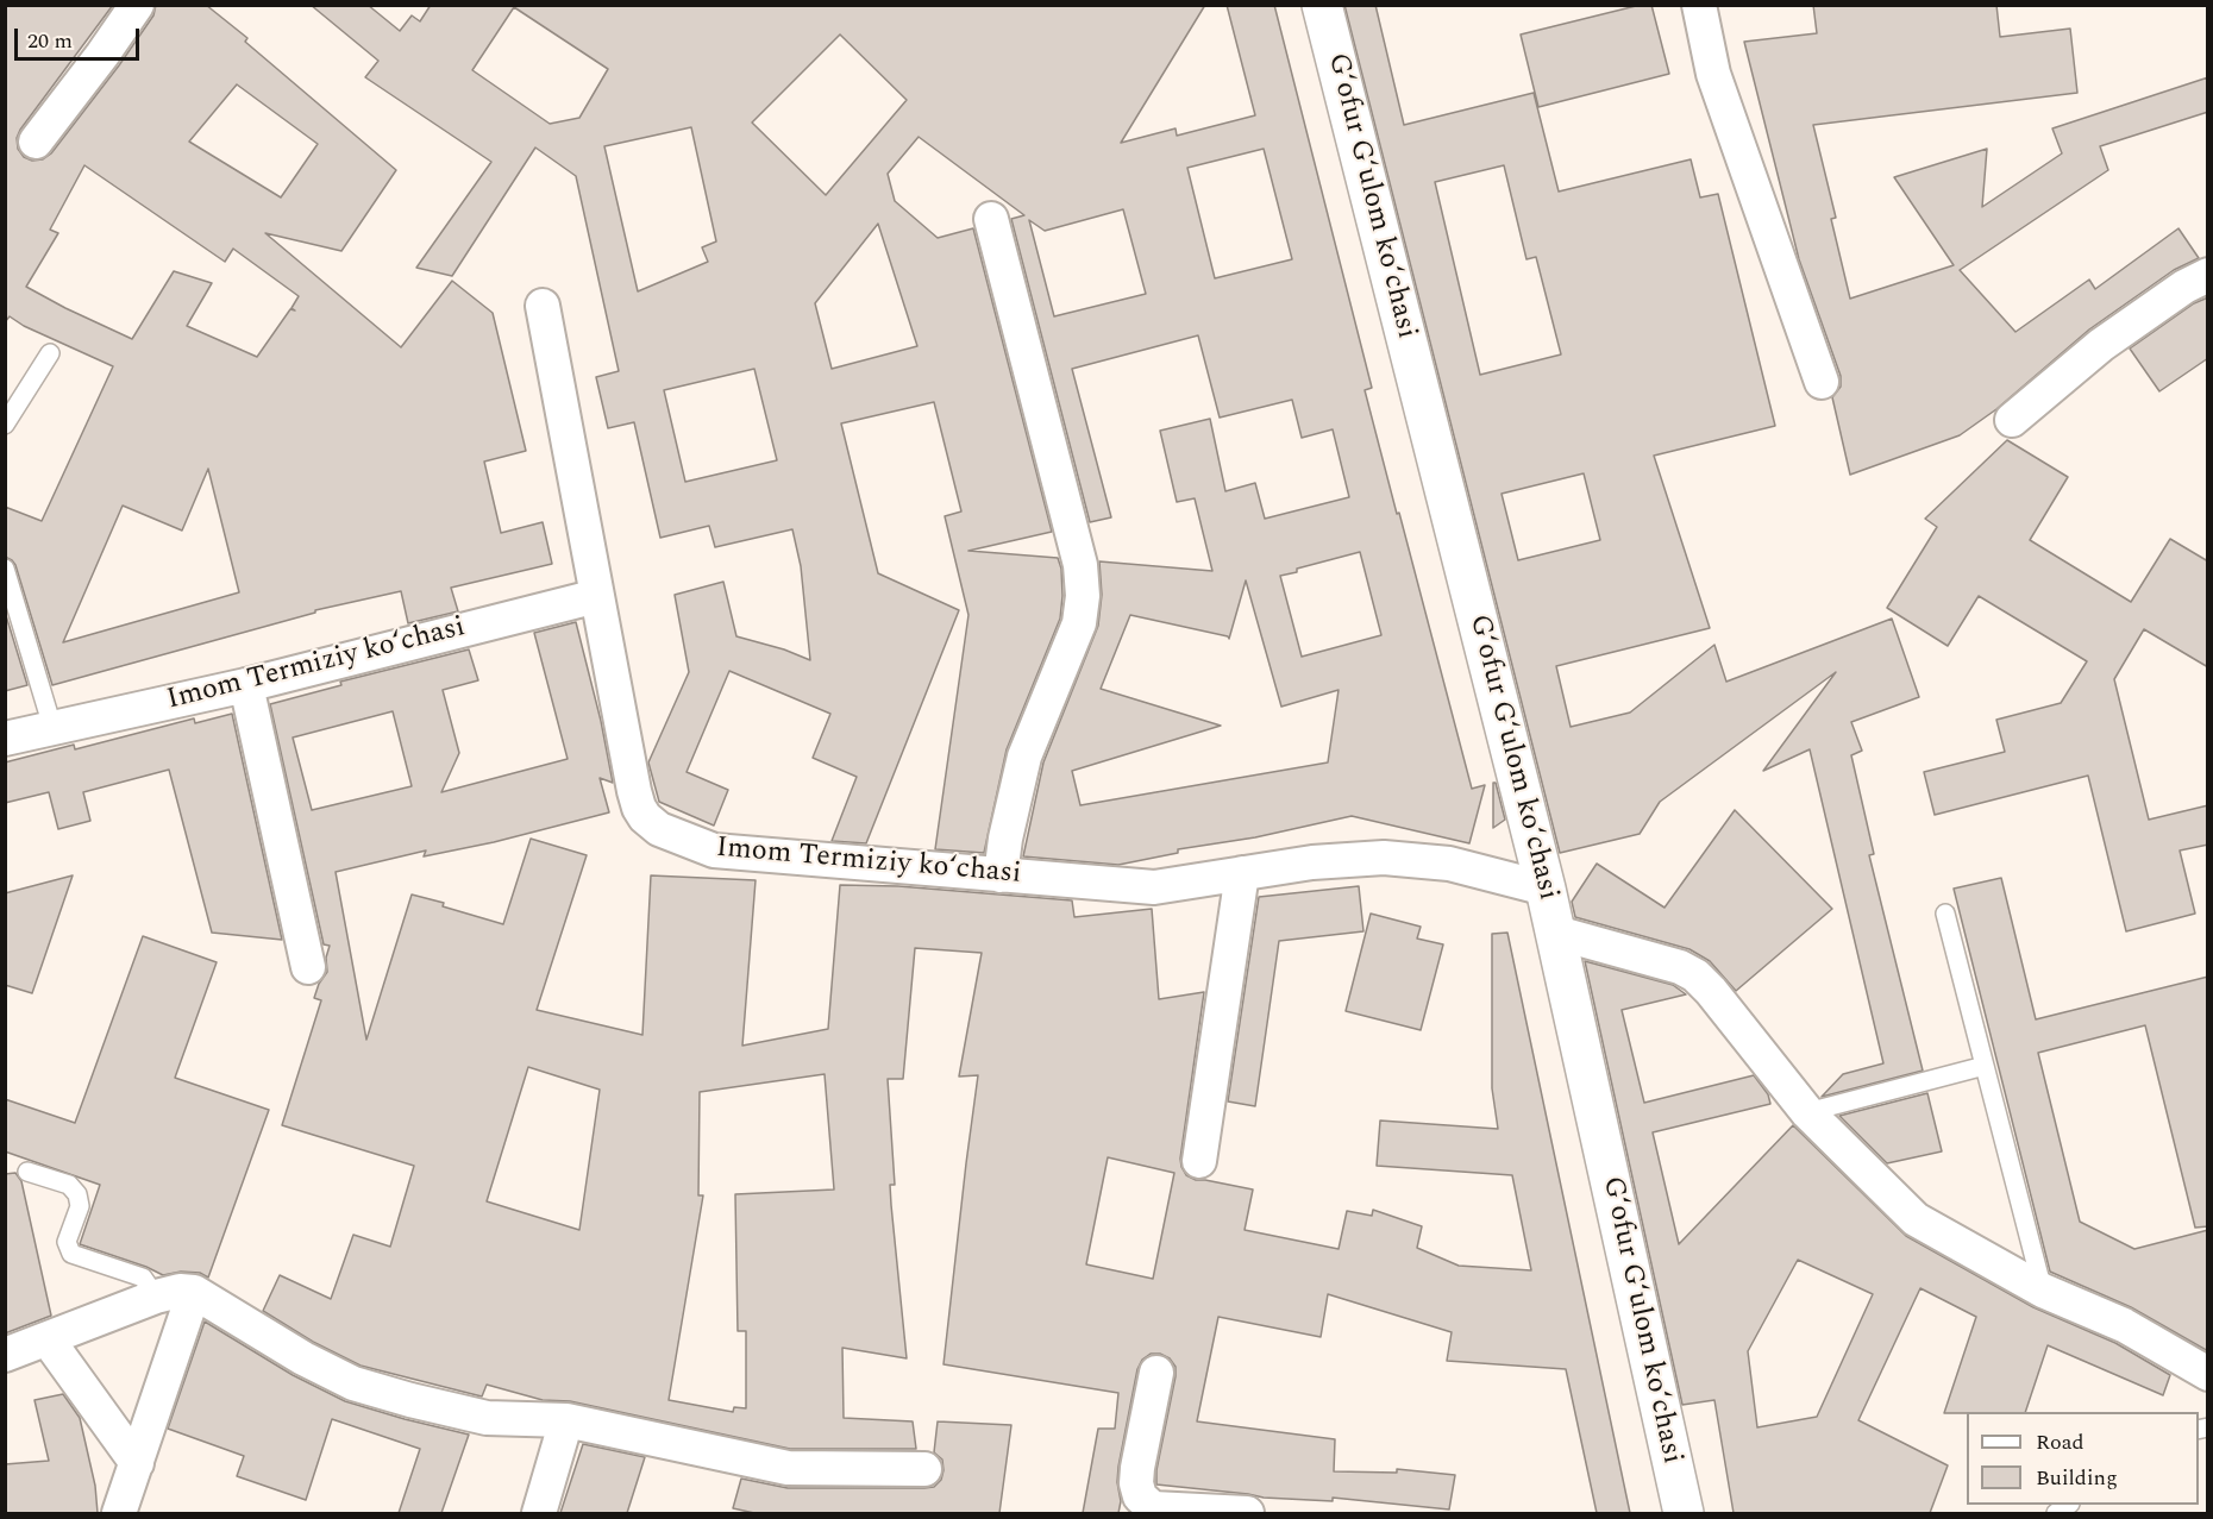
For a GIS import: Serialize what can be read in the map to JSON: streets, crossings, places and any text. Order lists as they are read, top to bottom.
{
  "streets": {
    "street": ["Gʻofur Gʻulom koʻchasi", "Imom Termiziy koʻchasi"]
  },
  "crossings": [
    ["Gʻofur Gʻulom koʻchasi", "Imom Termiziy koʻchasi"]
  ],
  "legend": ["Road", "Building"],
  "scale_bar": "20 m"
}
